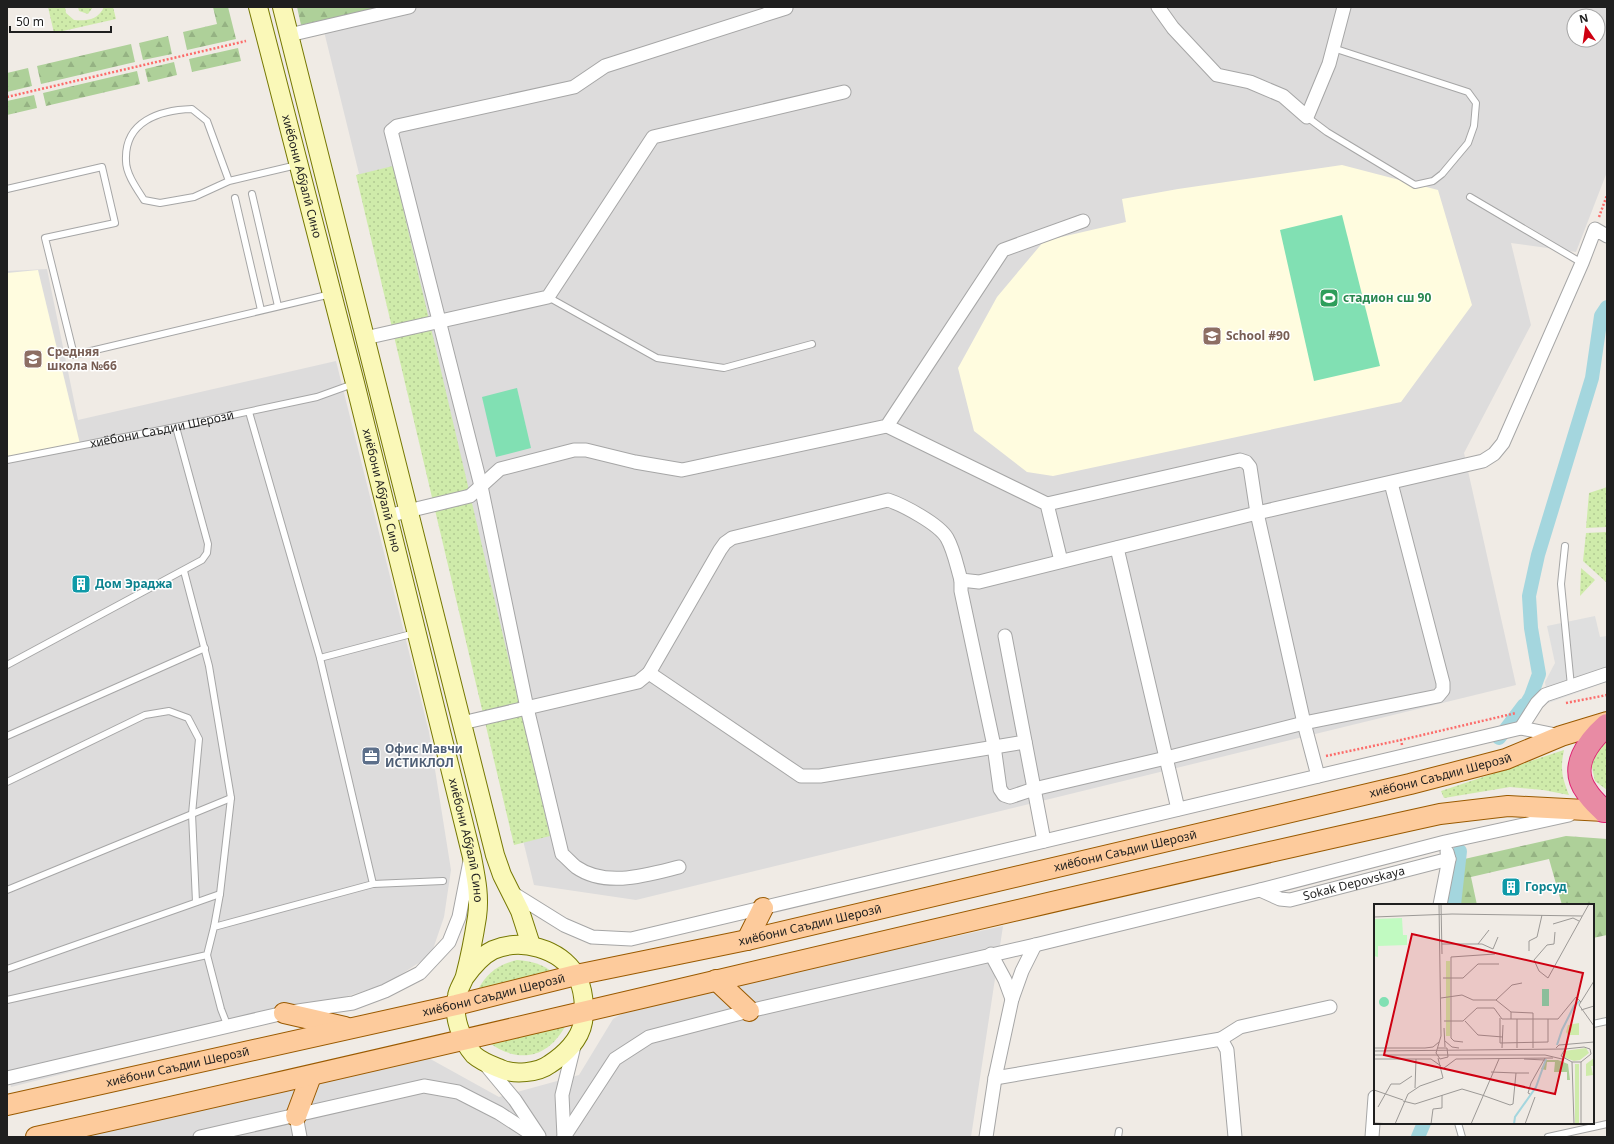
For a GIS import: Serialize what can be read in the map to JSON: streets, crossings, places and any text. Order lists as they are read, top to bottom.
{
  "streets": {
    "highway": ["хиёбони Саъдии Шерозӣ"],
    "main road": ["хиёбони Абӯалӣ Сино"],
    "street": ["Sokak Depovskaya"]
  },
  "crossings": [
    ["хиёбони Абӯалӣ Сино", "хиёбони Саъдии Шерозӣ"]
  ],
  "places": {
    "sports": ["стадион сш 90"],
    "school or university": ["School #90", "Средняя школа №66"],
    "building": ["Дом Эраджа", "Горсуд"],
    "office": ["Офис Мавчи ИСТИКЛОЛ"]
  },
  "scale_bar": "50 m",
  "north": "top"
}
